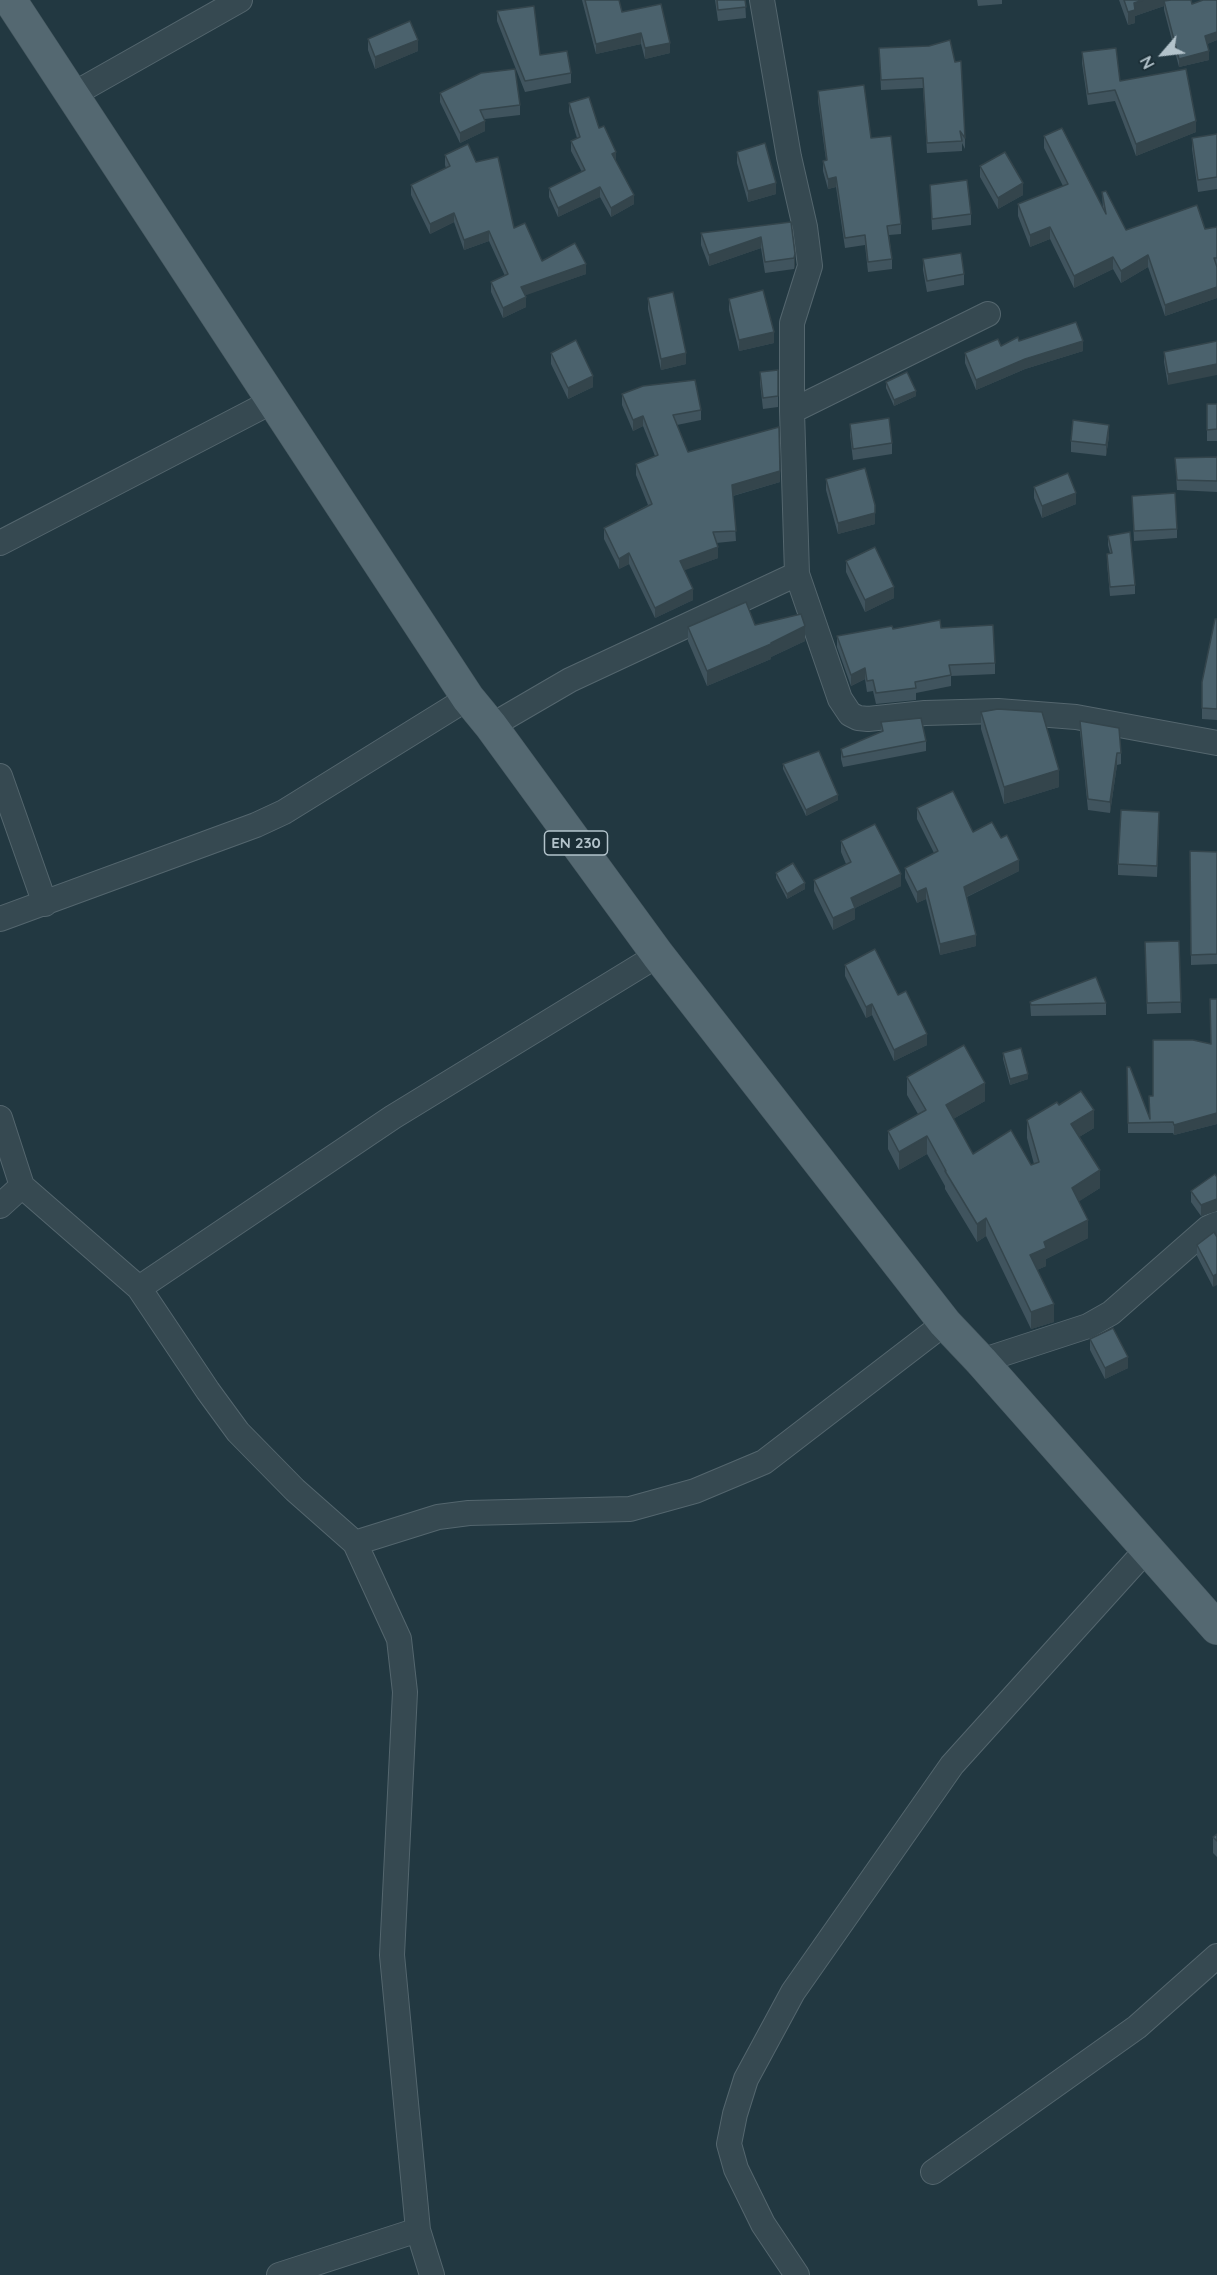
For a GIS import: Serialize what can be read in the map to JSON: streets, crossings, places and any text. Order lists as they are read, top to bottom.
{
  "streets": {
    "main road": ["EN 230"]
  },
  "north": "bottom left"
}
